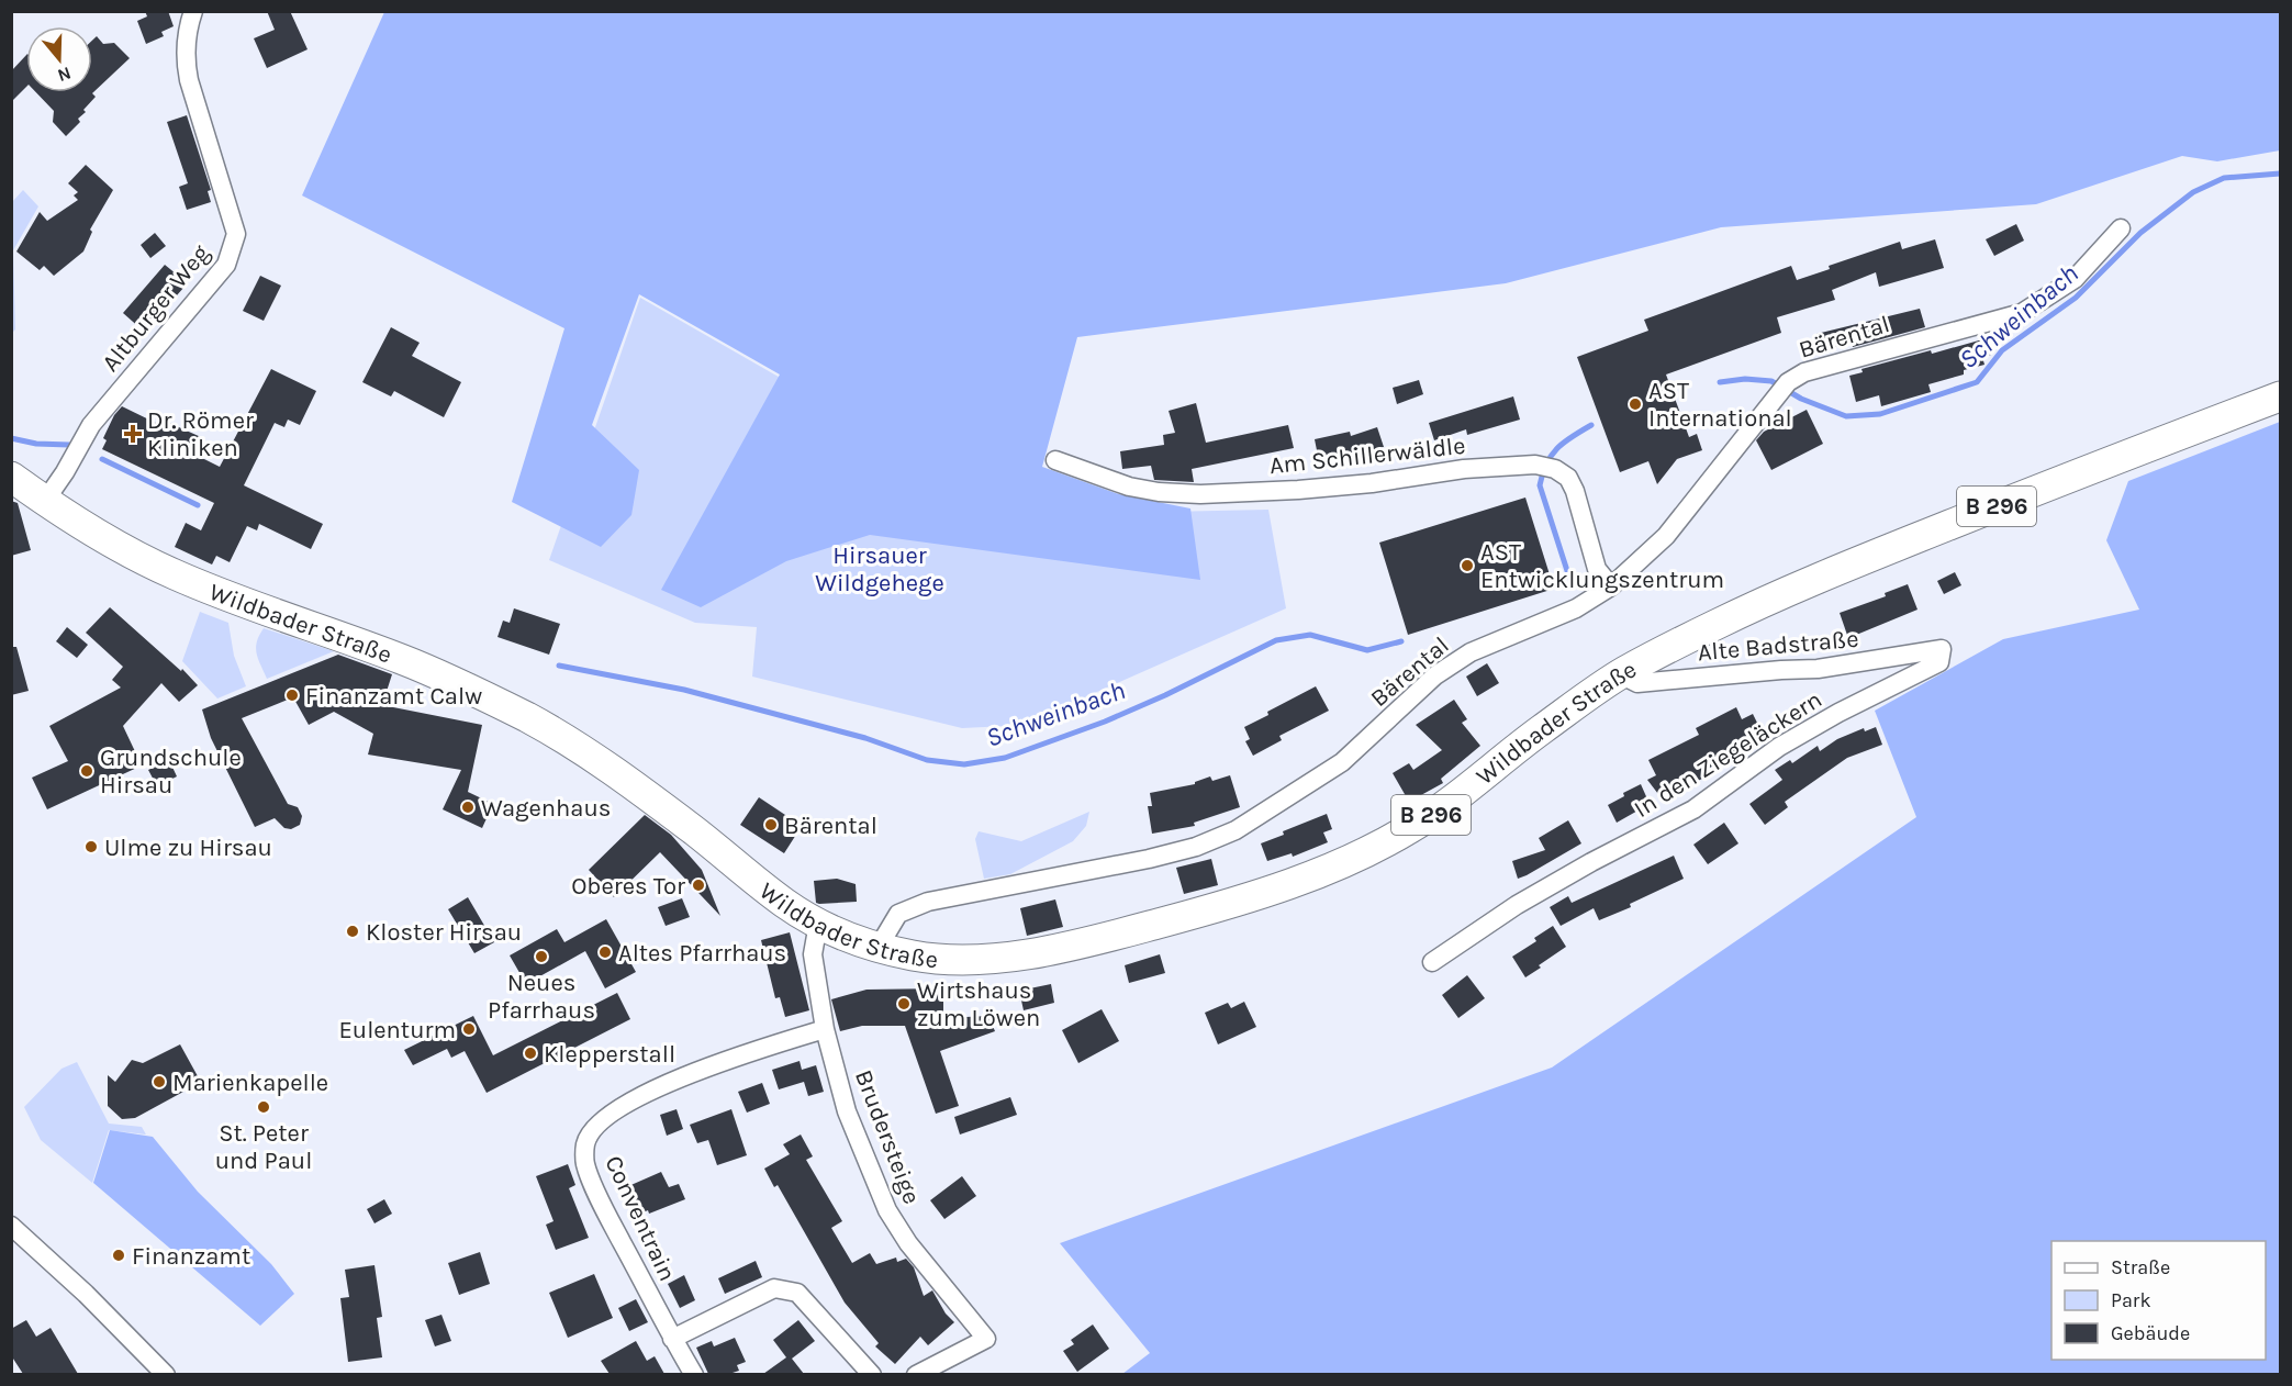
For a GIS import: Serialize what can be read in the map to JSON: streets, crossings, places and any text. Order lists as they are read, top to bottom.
{
  "streets": {
    "main road": ["B 296", "Wildbader Straße"],
    "street": [
      "Altburger Weg",
      "Bärental",
      "Am Schillerwäldle",
      "Alte Badstraße",
      "In den Ziegeläckern",
      "Brudersteige",
      "Conventrain"
    ]
  },
  "crossings": [
    ["Altburger Weg", "Wildbader Straße"],
    ["Bärental", "Am Schillerwäldle"],
    ["Bärental", "Wildbader Straße"],
    ["Wildbader Straße", "Alte Badstraße"],
    ["Wildbader Straße", "Brudersteige"],
    ["Alte Badstraße", "In den Ziegeläckern"],
    ["Brudersteige", "Conventrain"]
  ],
  "water": ["Schweinbach"],
  "parks": ["Hirsauer Wildgehege"],
  "places": {
    "other": [
      "AST International",
      "AST Entwicklungszentrum",
      "Finanzamt Calw",
      "Grundschule Hirsau",
      "Wagenhaus",
      "Bärental",
      "Ulme zu Hirsau",
      "Oberes Tor",
      "Kloster Hirsau",
      "Altes Pfarrhaus",
      "Neues Pfarrhaus",
      "Wirtshaus zum Löwen",
      "Eulenturm",
      "Klepperstall",
      "Marienkapelle",
      "St. Peter und Paul",
      "Finanzamt"
    ],
    "health": ["Dr. Römer Kliniken"]
  },
  "legend": ["Straße", "Park", "Gebäude"],
  "north": "bottom"
}
